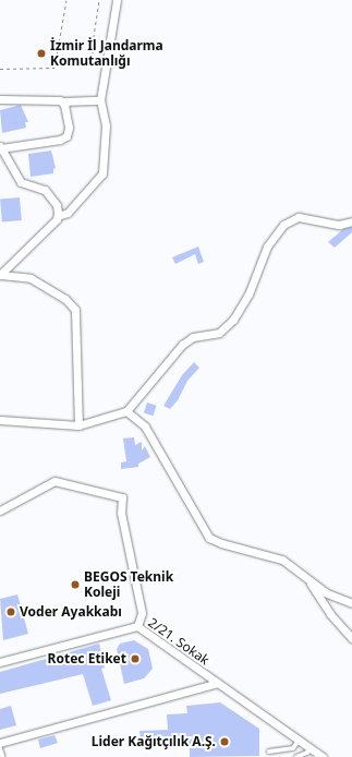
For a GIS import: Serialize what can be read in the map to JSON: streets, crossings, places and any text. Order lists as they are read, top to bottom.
{
  "streets": {
    "street": ["2/21. Sokak"]
  },
  "places": [
    "İzmir İl Jandarma Komutanlığı",
    "BEGOS Teknik Koleji",
    "Voder Ayakkabı",
    "Rotec Etiket",
    "Lider Kağıtçılık A.Ş."
  ]
}
